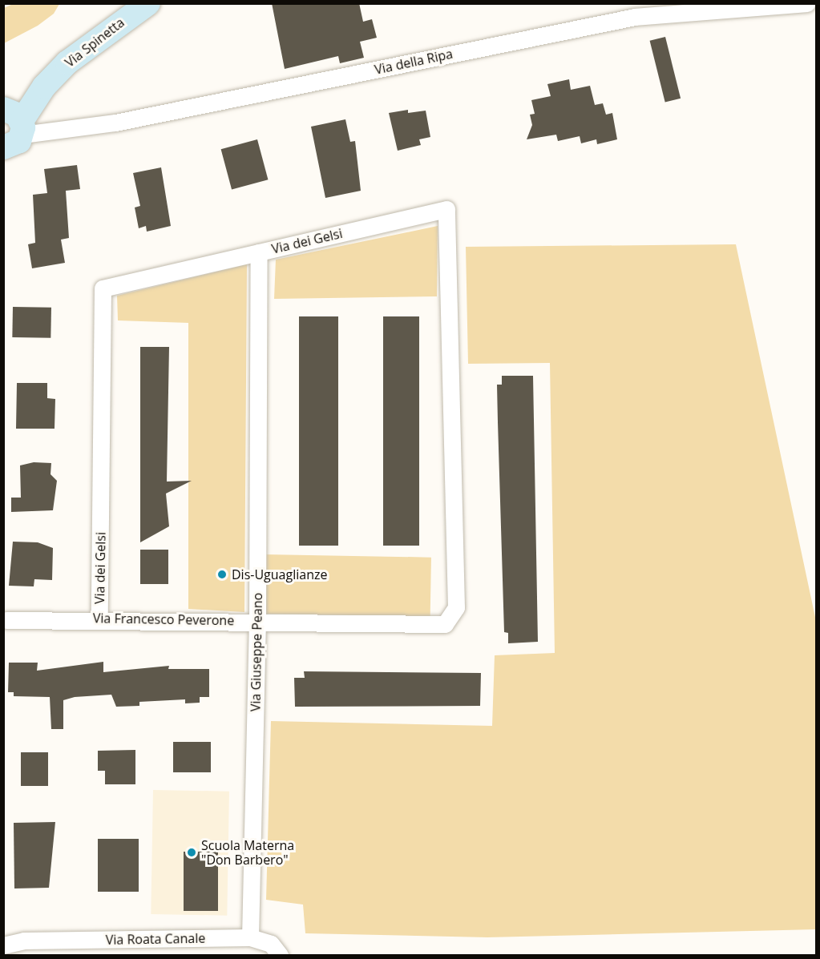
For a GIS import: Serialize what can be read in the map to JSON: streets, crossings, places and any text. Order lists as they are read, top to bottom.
{
  "streets": {
    "main road": ["Via Spinetta"],
    "street": [
      "Via della Ripa",
      "Via dei Gelsi",
      "Via Francesco Peverone",
      "Via Giuseppe Peano",
      "Via Roata Canale"
    ]
  },
  "crossings": [
    ["Via Spinetta", "Via della Ripa"],
    ["Via dei Gelsi", "Via Francesco Peverone"],
    ["Via dei Gelsi", "Via Giuseppe Peano"],
    ["Via Francesco Peverone", "Via Giuseppe Peano"],
    ["Via Giuseppe Peano", "Via Roata Canale"]
  ],
  "places": ["Dis-Uguaglianze", "Scuola Materna \"Don Barbero\""]
}
